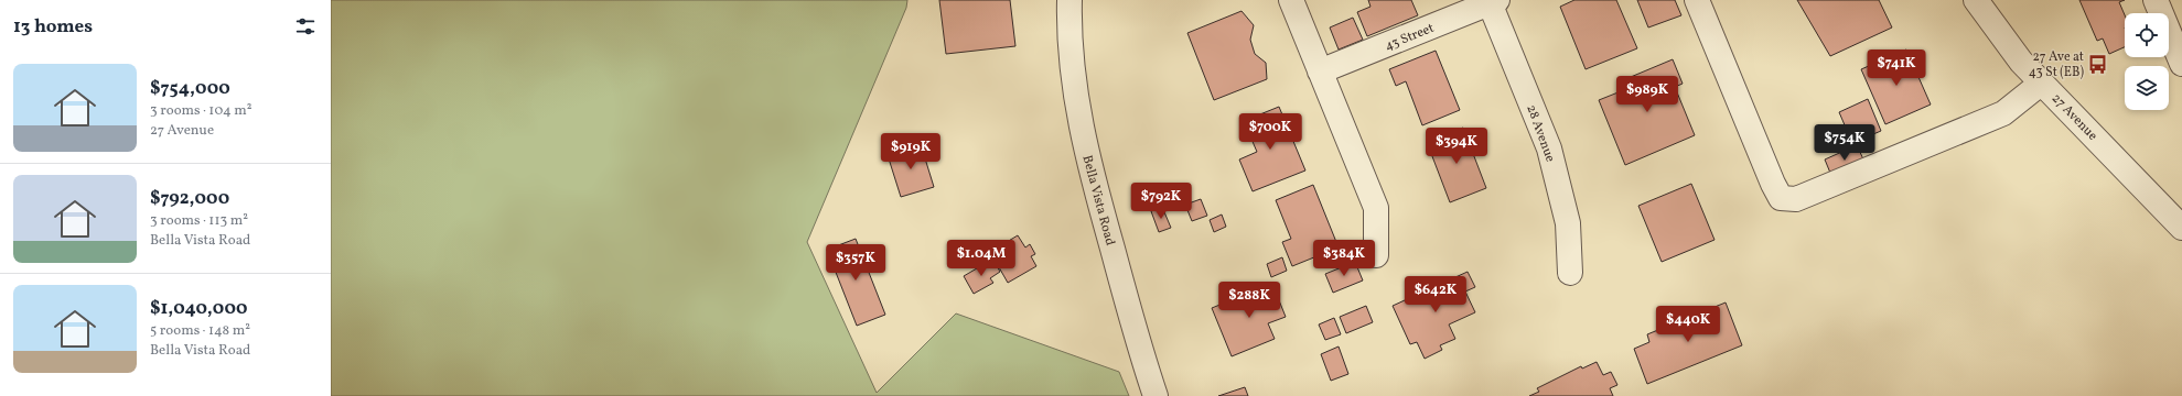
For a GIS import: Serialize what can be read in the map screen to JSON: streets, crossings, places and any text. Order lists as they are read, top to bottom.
{
  "streets": {
    "street": [
      "43 Street",
      "27 Avenue",
      "28 Avenue",
      "Bella Vista Road"
    ]
  },
  "crossings": [
    ["43 Street", "28 Avenue"]
  ],
  "places": {
    "bus stop": ["27 Ave at 43 St (EB)"]
  },
  "page": {
    "heading": "13 homes",
    "price": [
      "$741K",
      "$989K",
      "$700K",
      "$754K",
      "$394K",
      "$919K",
      "$792K",
      "$1.04M",
      "$384K",
      "$357K",
      "$642K",
      "$288K",
      "$440K"
    ],
    "list": [
      {
        "name": "$754,000",
        "note": "3 rooms · 104 m² · 27 Avenue"
      },
      {
        "name": "$792,000",
        "note": "3 rooms · 113 m² · Bella Vista Road"
      },
      {
        "name": "$1,040,000",
        "note": "5 rooms · 148 m² · Bella Vista Road"
      }
    ]
  }
}
